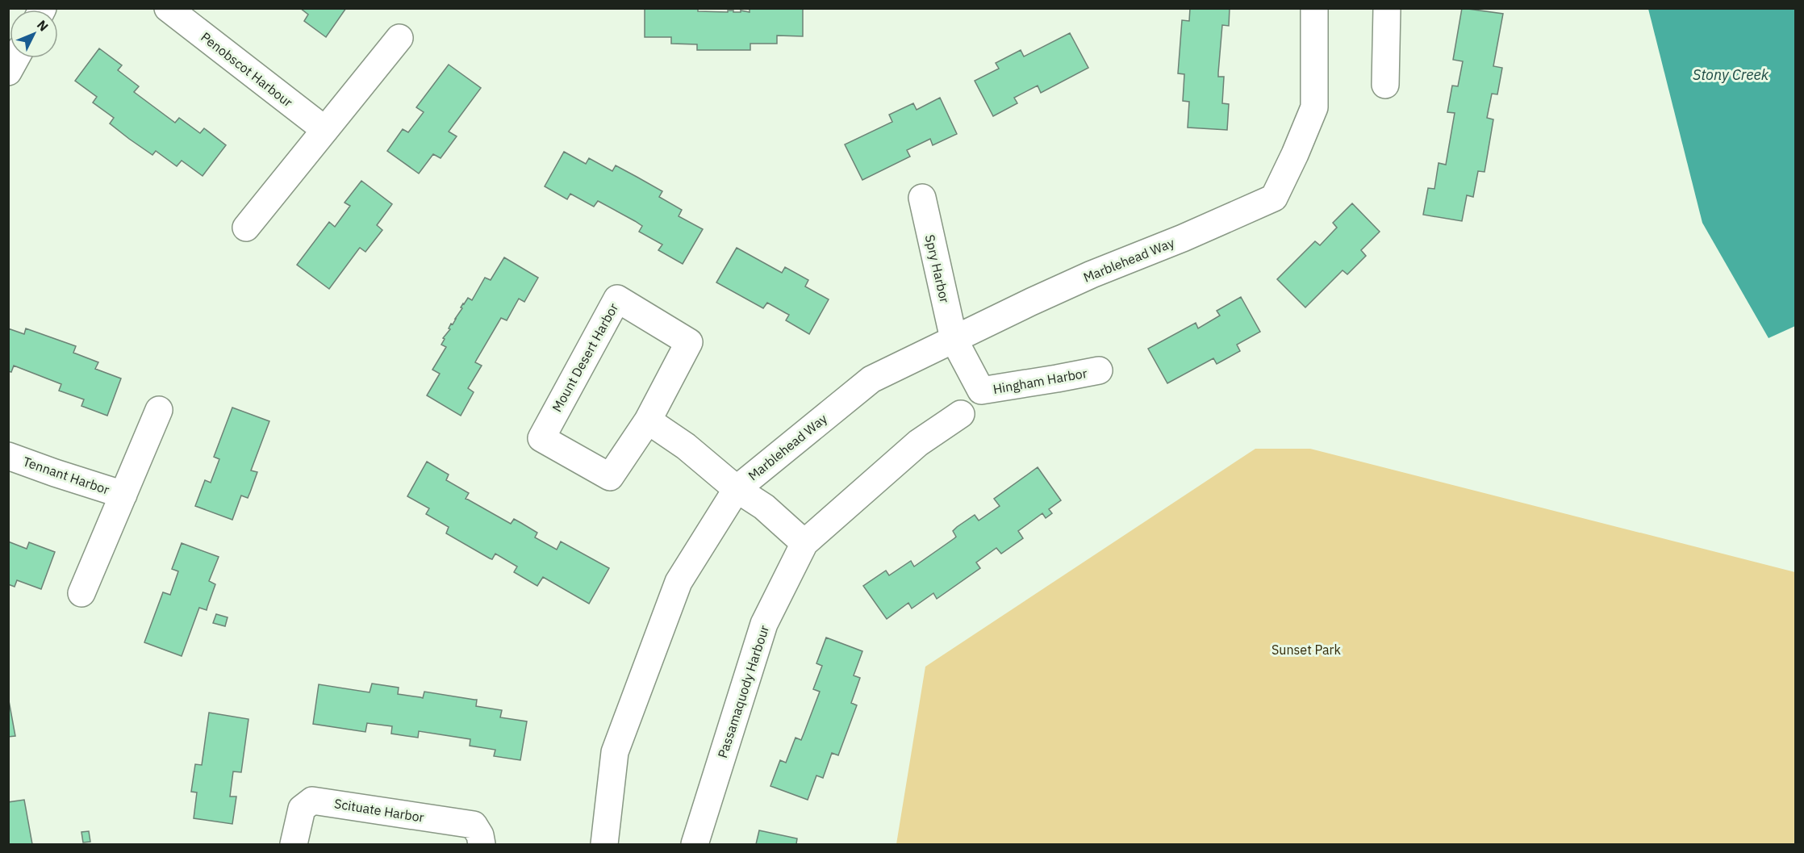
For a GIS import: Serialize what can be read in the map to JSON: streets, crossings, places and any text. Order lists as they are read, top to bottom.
{
  "streets": {
    "street": [
      "Penobscot Harbour",
      "Marblehead Way",
      "Spry Harbor",
      "Mount Desert Harbor",
      "Hingham Harbor",
      "Tennant Harbor",
      "Passamaquody Harbour",
      "Scituate Harbor"
    ]
  },
  "crossings": [
    ["Marblehead Way", "Spry Harbor"],
    ["Marblehead Way", "Hingham Harbor"],
    ["Spry Harbor", "Hingham Harbor"]
  ],
  "water": ["Stony Creek"],
  "parks": ["Sunset Park"],
  "north": "top right"
}
